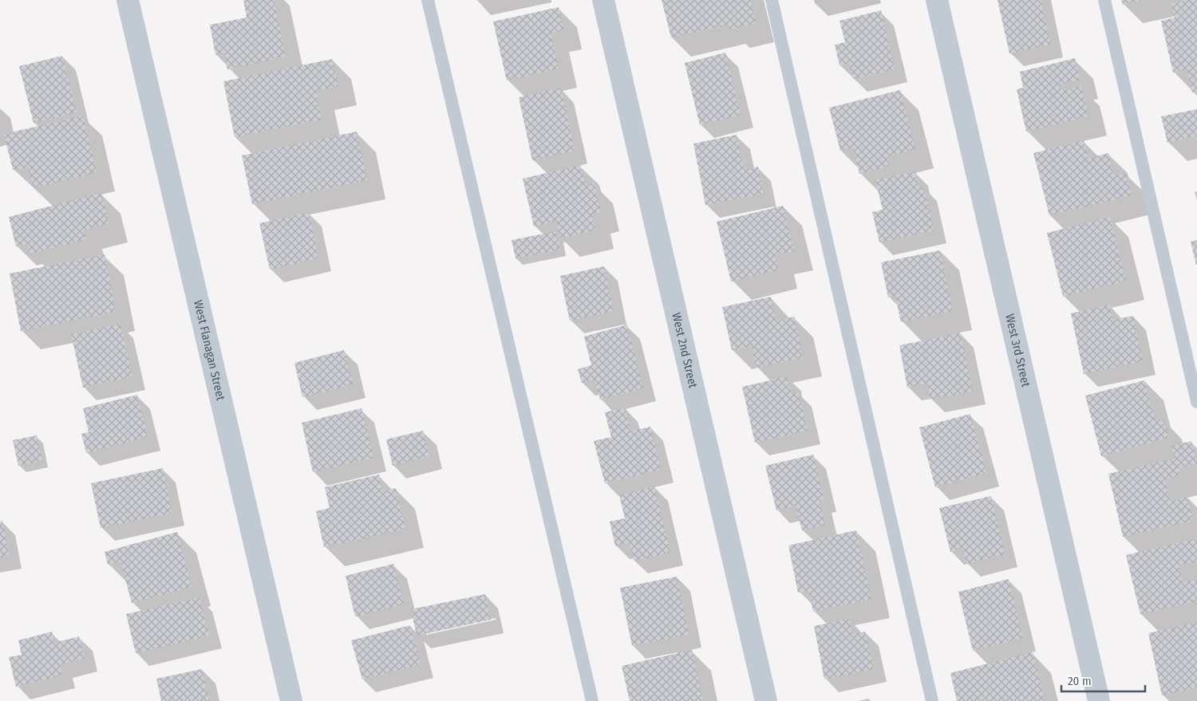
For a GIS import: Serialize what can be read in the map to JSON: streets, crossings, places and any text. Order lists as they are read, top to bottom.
{
  "streets": {
    "street": ["West Flanagan Street", "West 2nd Street", "West 3rd Street"]
  },
  "scale_bar": "20 m"
}
